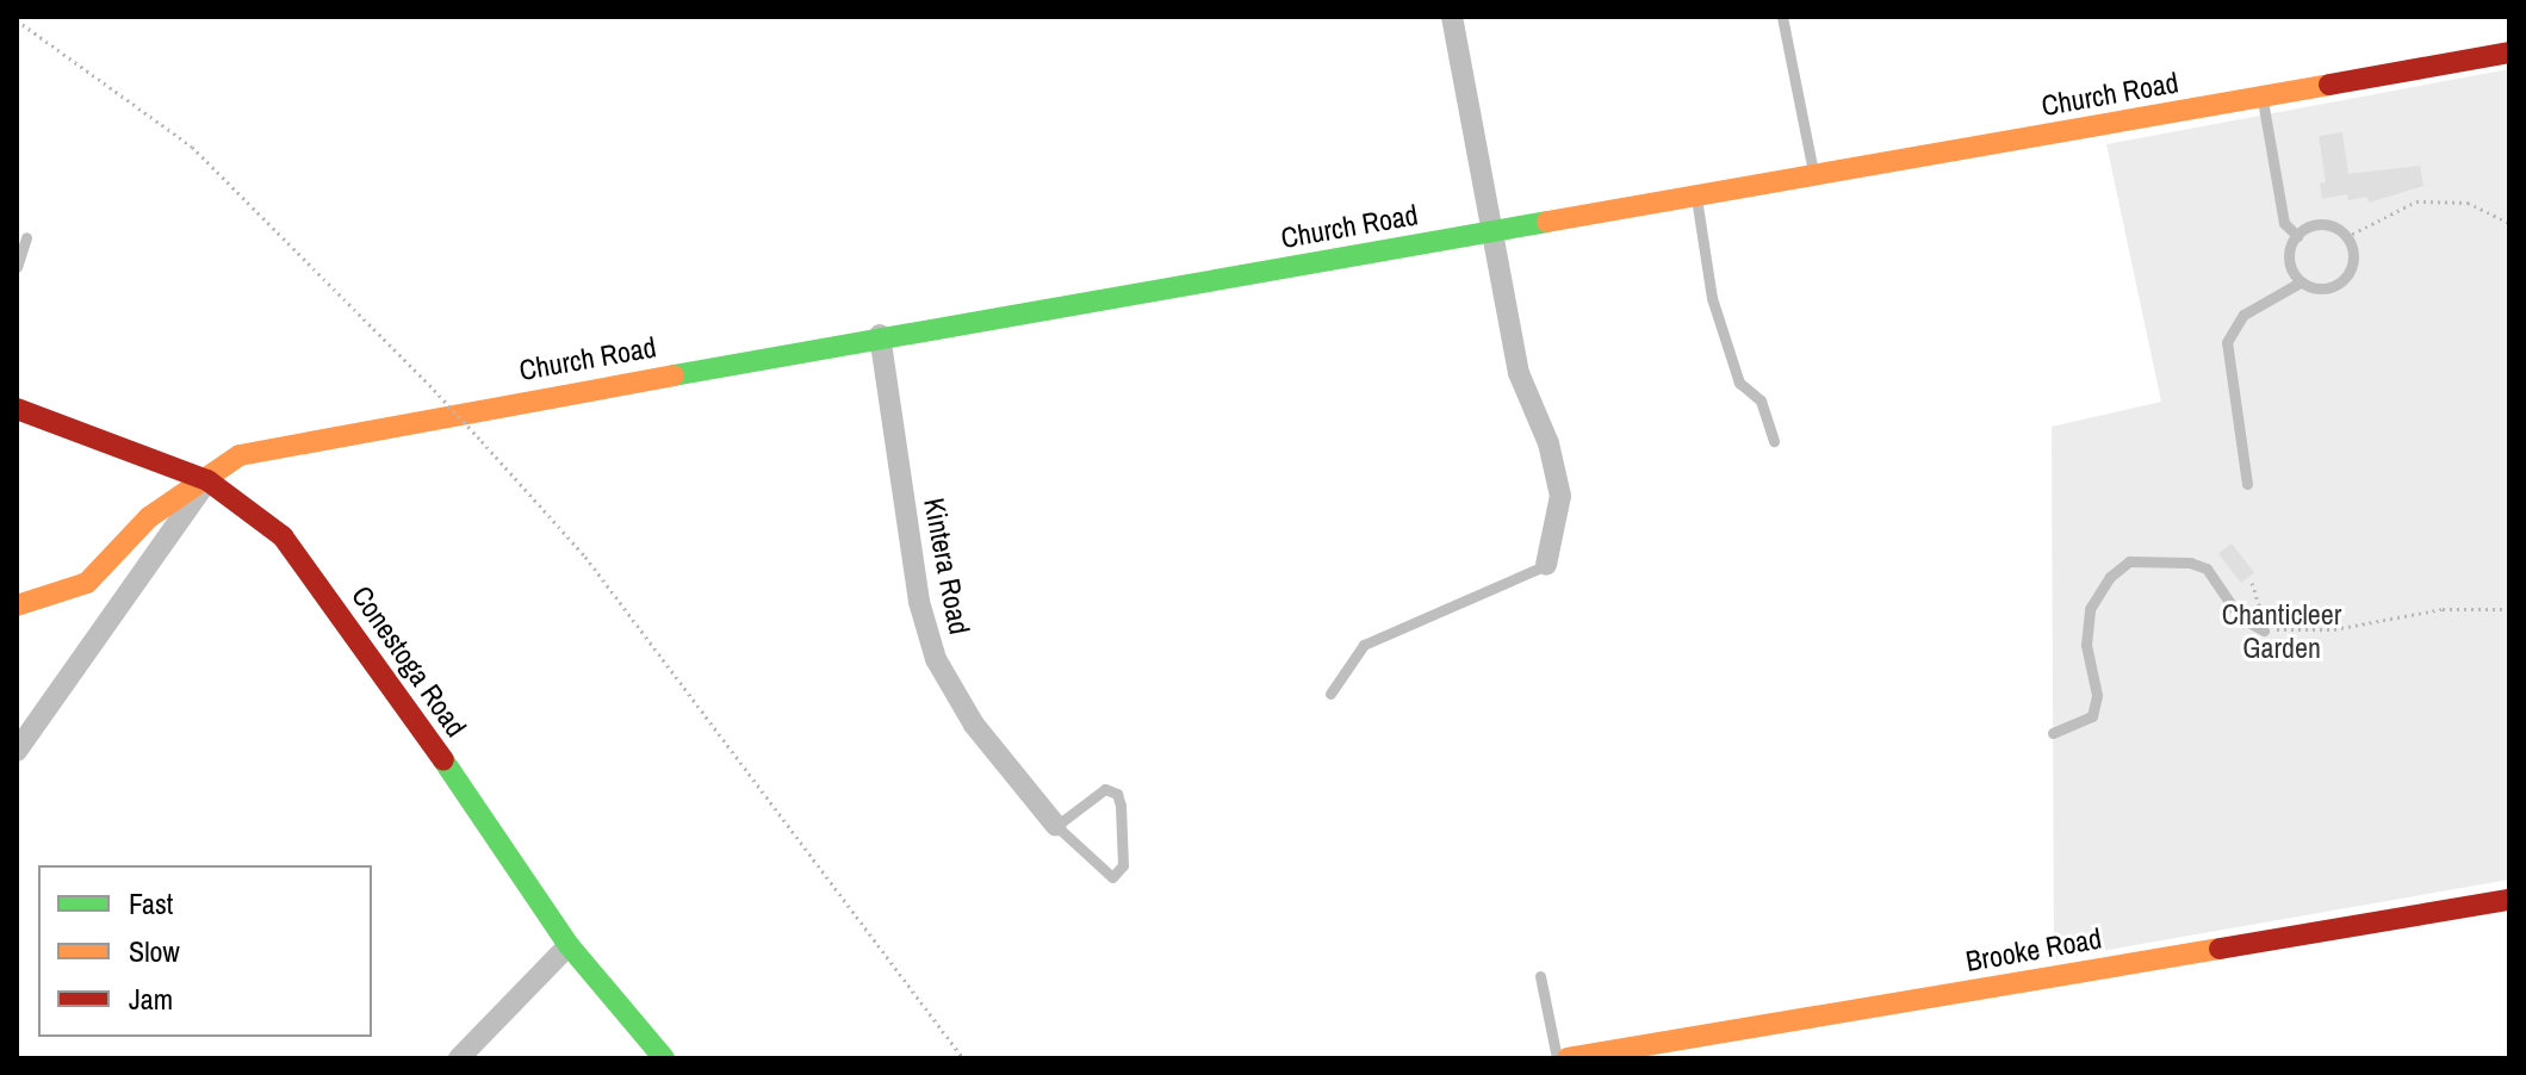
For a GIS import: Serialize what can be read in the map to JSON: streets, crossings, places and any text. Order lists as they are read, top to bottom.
{
  "streets": {
    "street": [
      "Church Road",
      "Kintera Road",
      "Conestoga Road",
      "Brooke Road"
    ]
  },
  "crossings": [
    ["Church Road", "Kintera Road"],
    ["Church Road", "Conestoga Road"]
  ],
  "parks": ["Chanticleer Garden"],
  "legend": ["Fast", "Slow", "Jam"]
}
